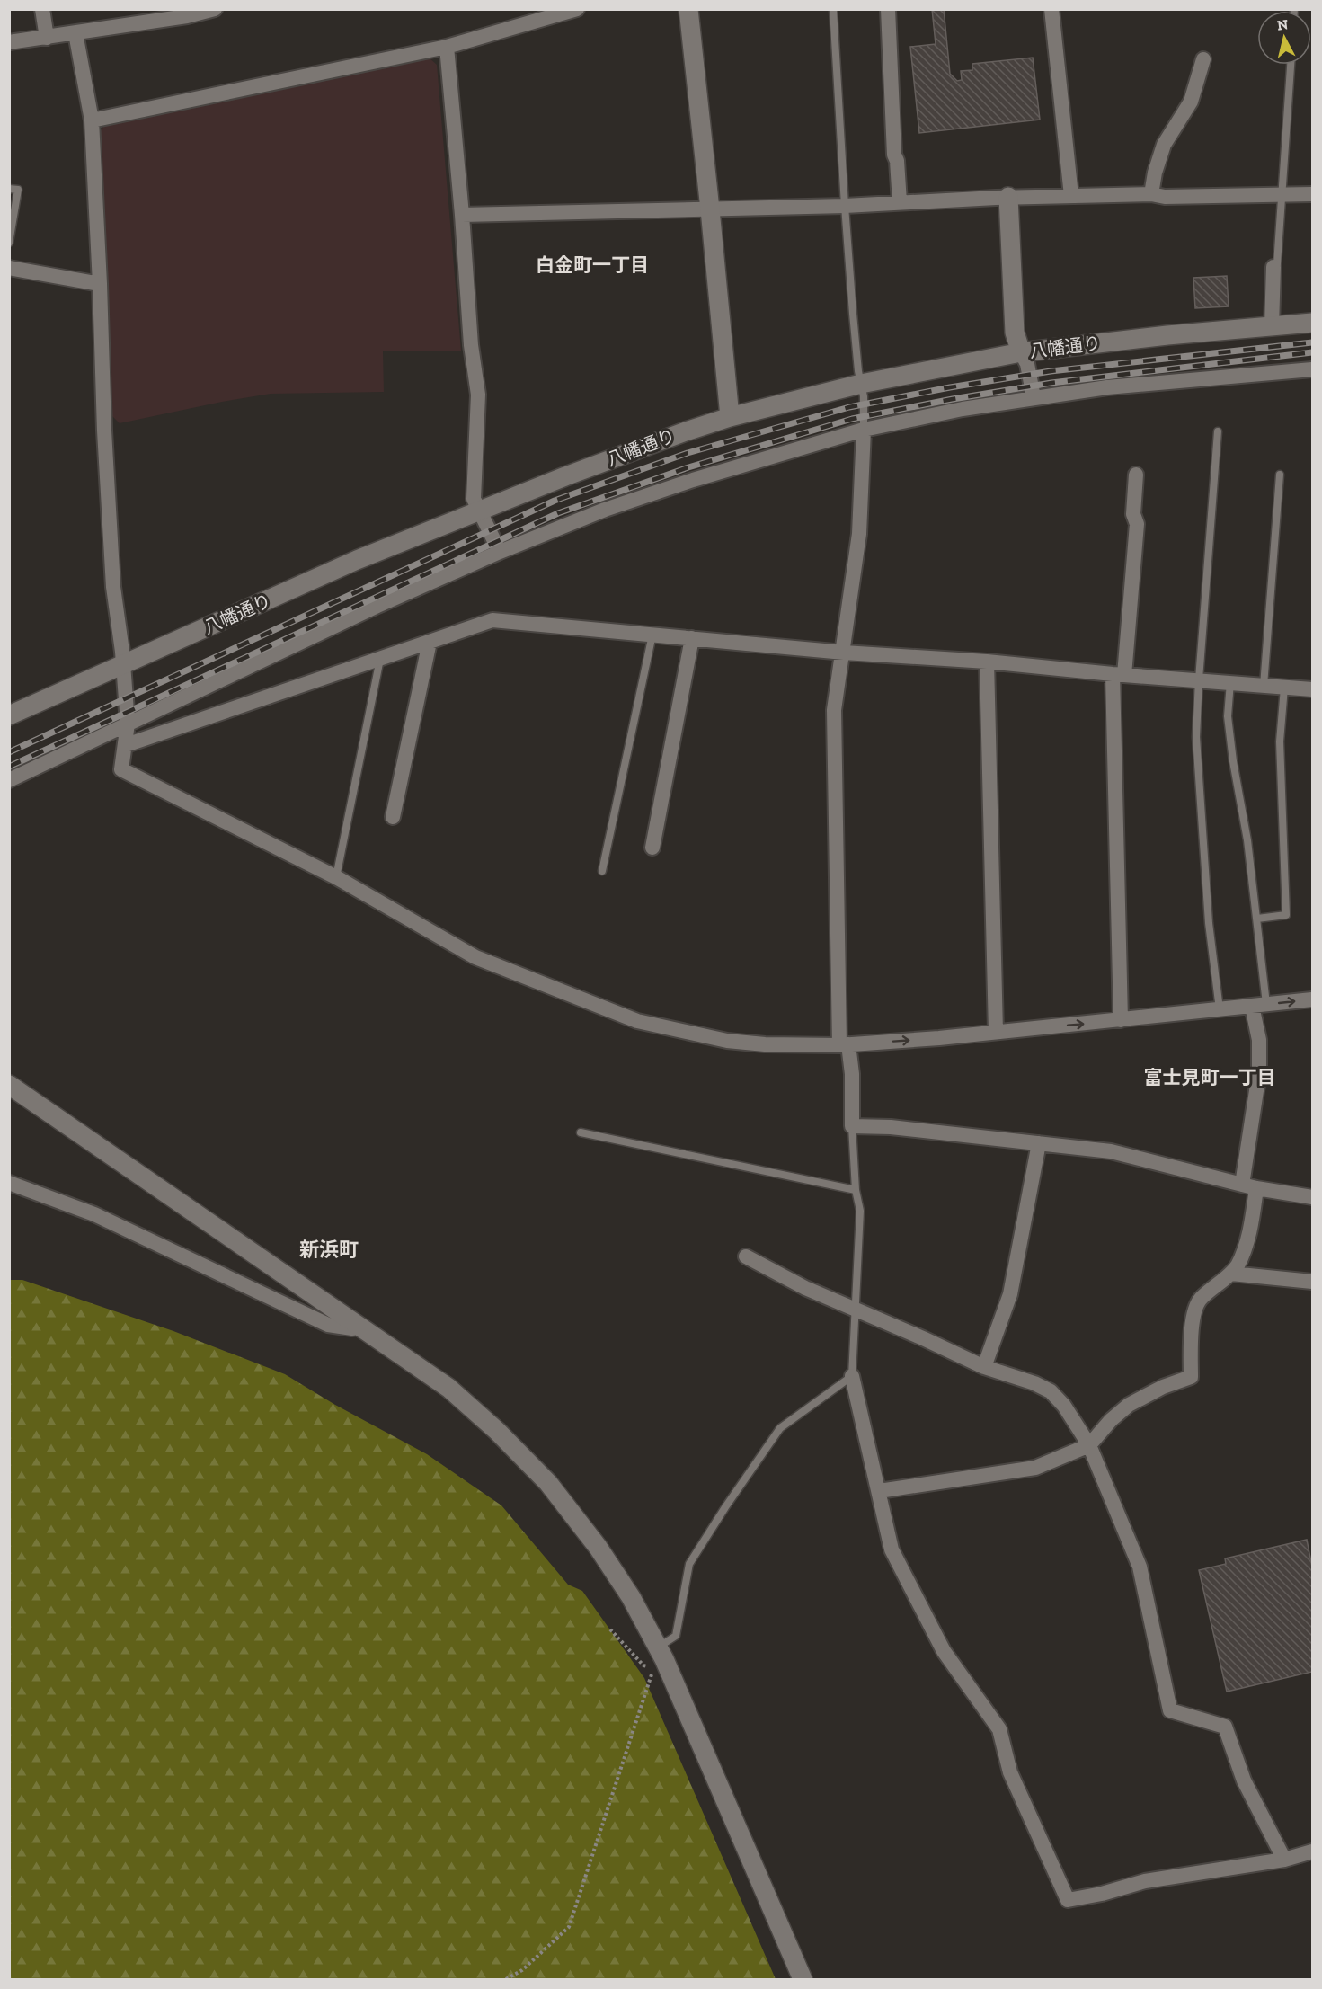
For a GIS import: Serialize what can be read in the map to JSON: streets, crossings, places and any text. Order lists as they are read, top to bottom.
{
  "streets": {
    "street": ["八幡通り"]
  },
  "districts": ["白金町一丁目", "富士見町一丁目", "新浜町"],
  "north": "top"
}
